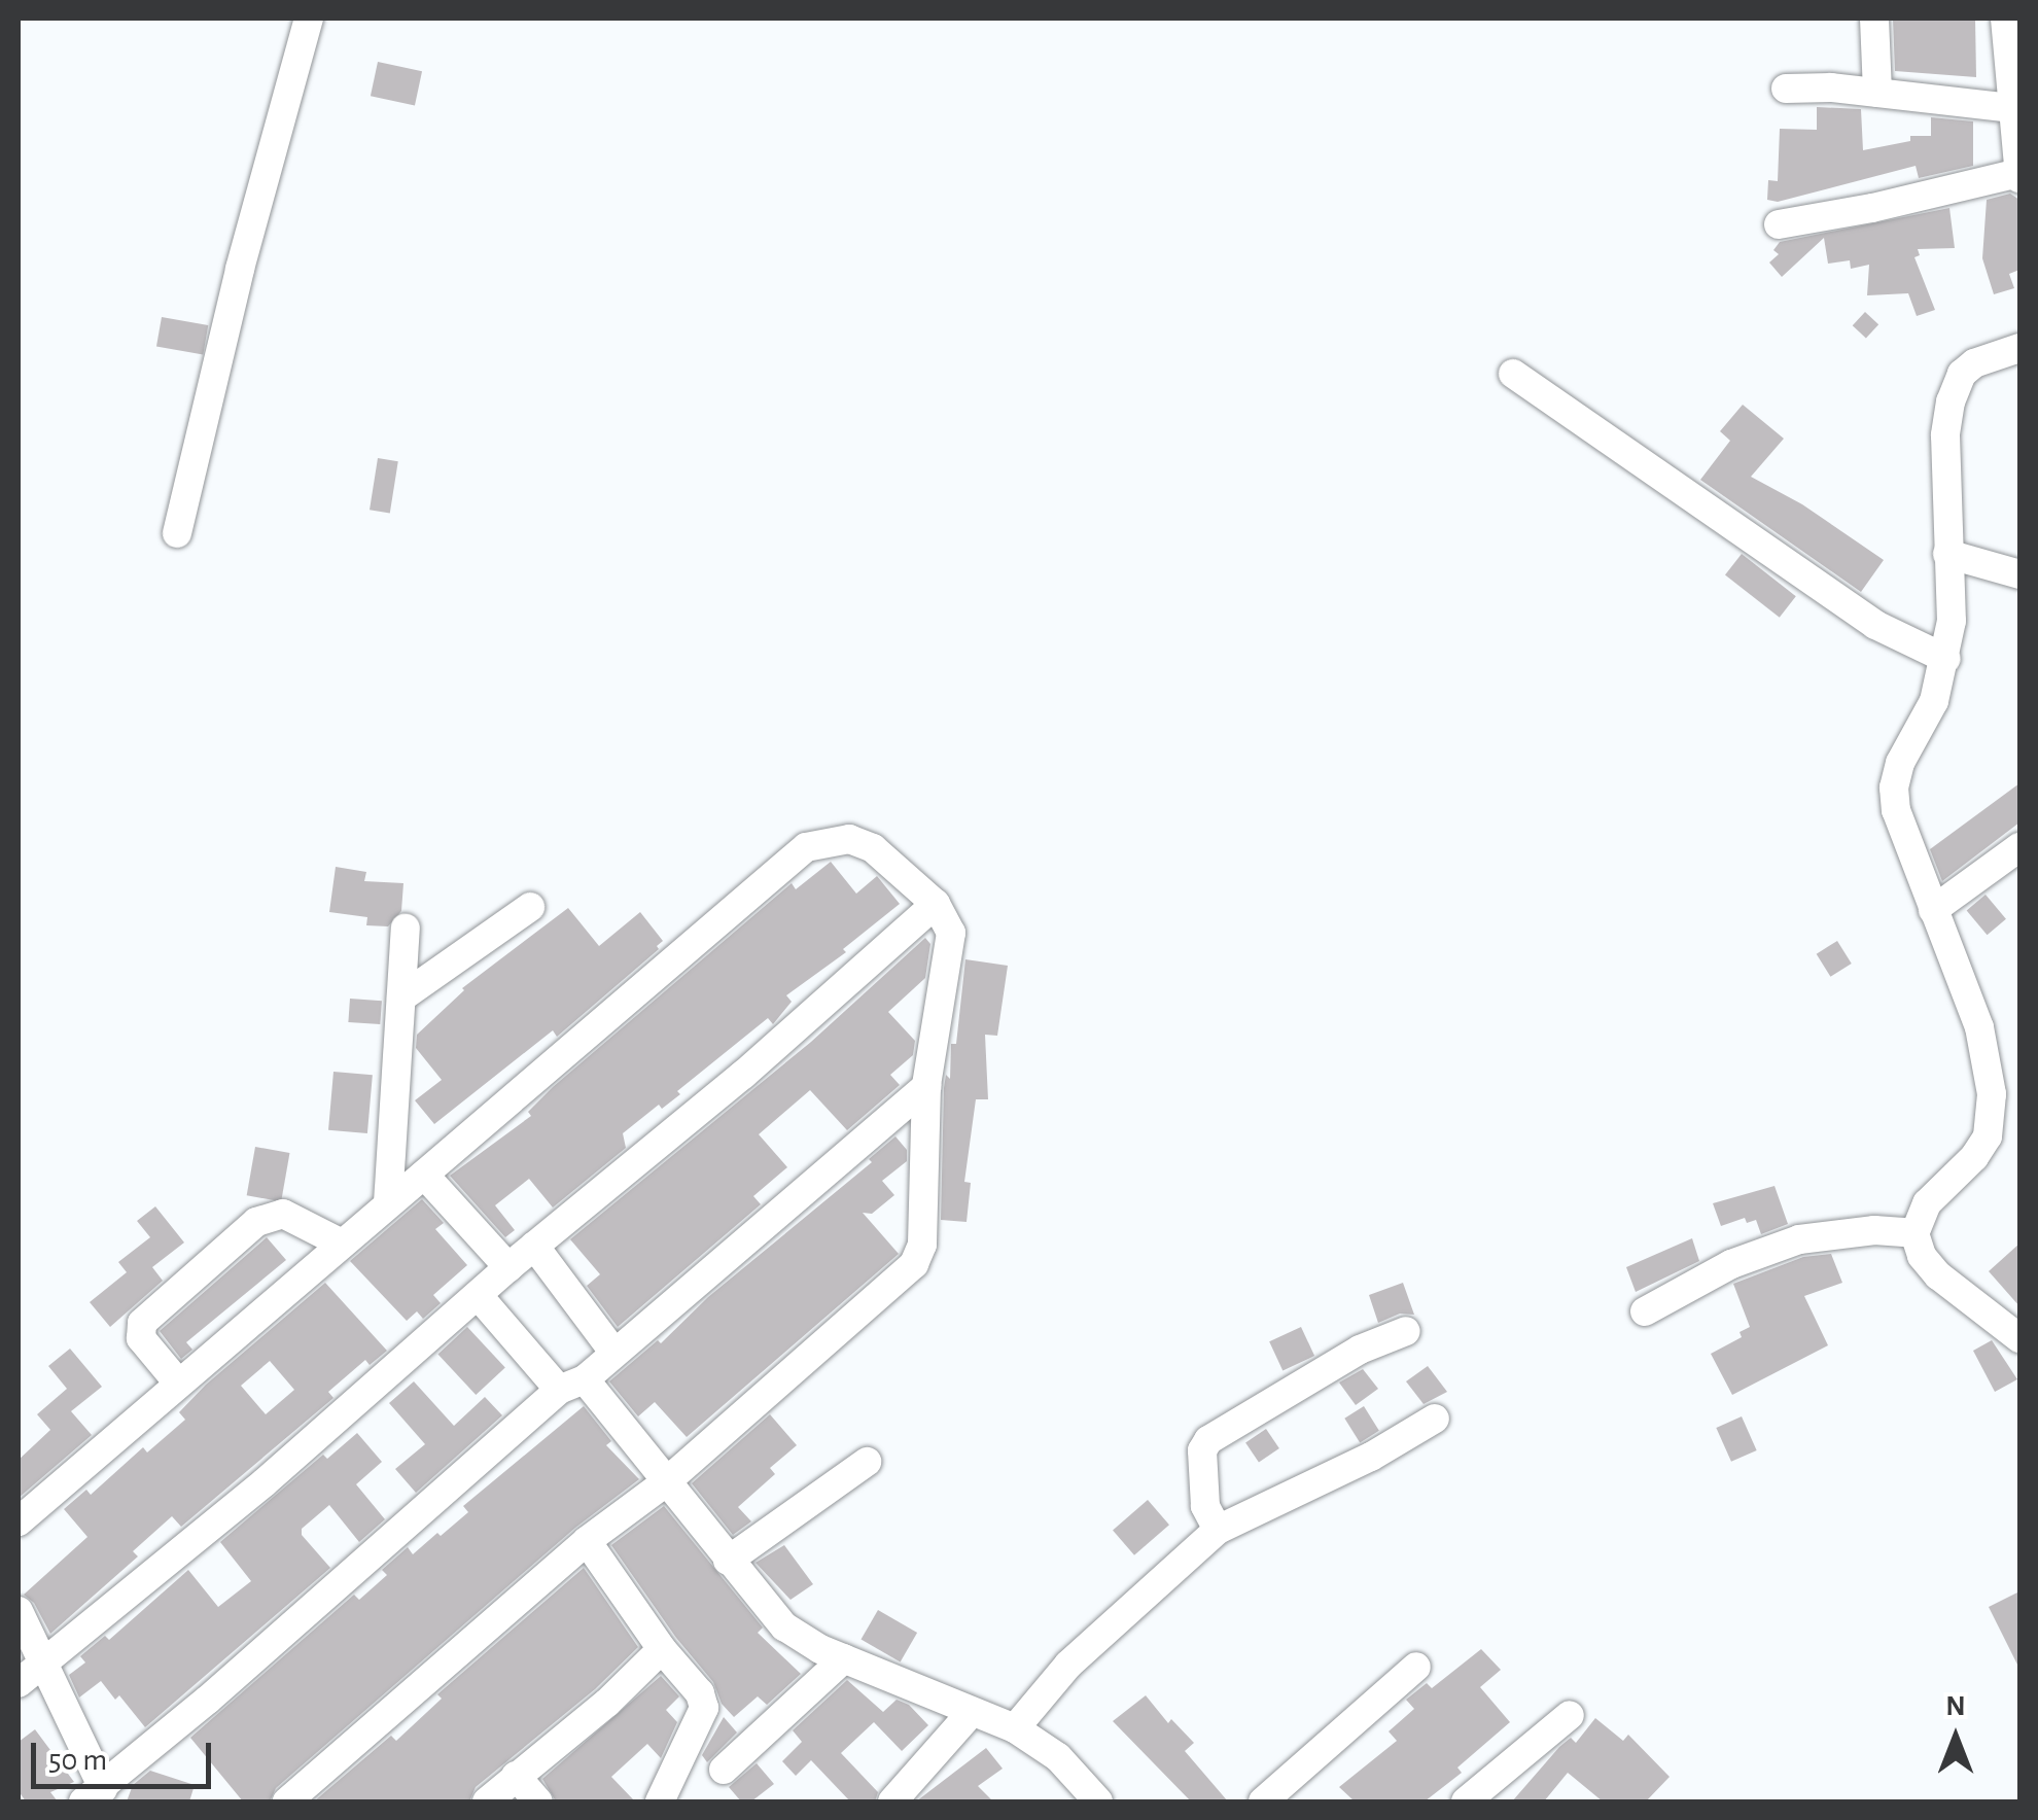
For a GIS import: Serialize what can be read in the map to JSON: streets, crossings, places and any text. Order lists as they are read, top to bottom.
{
  "scale_bar": "50 m",
  "north": "top"
}
